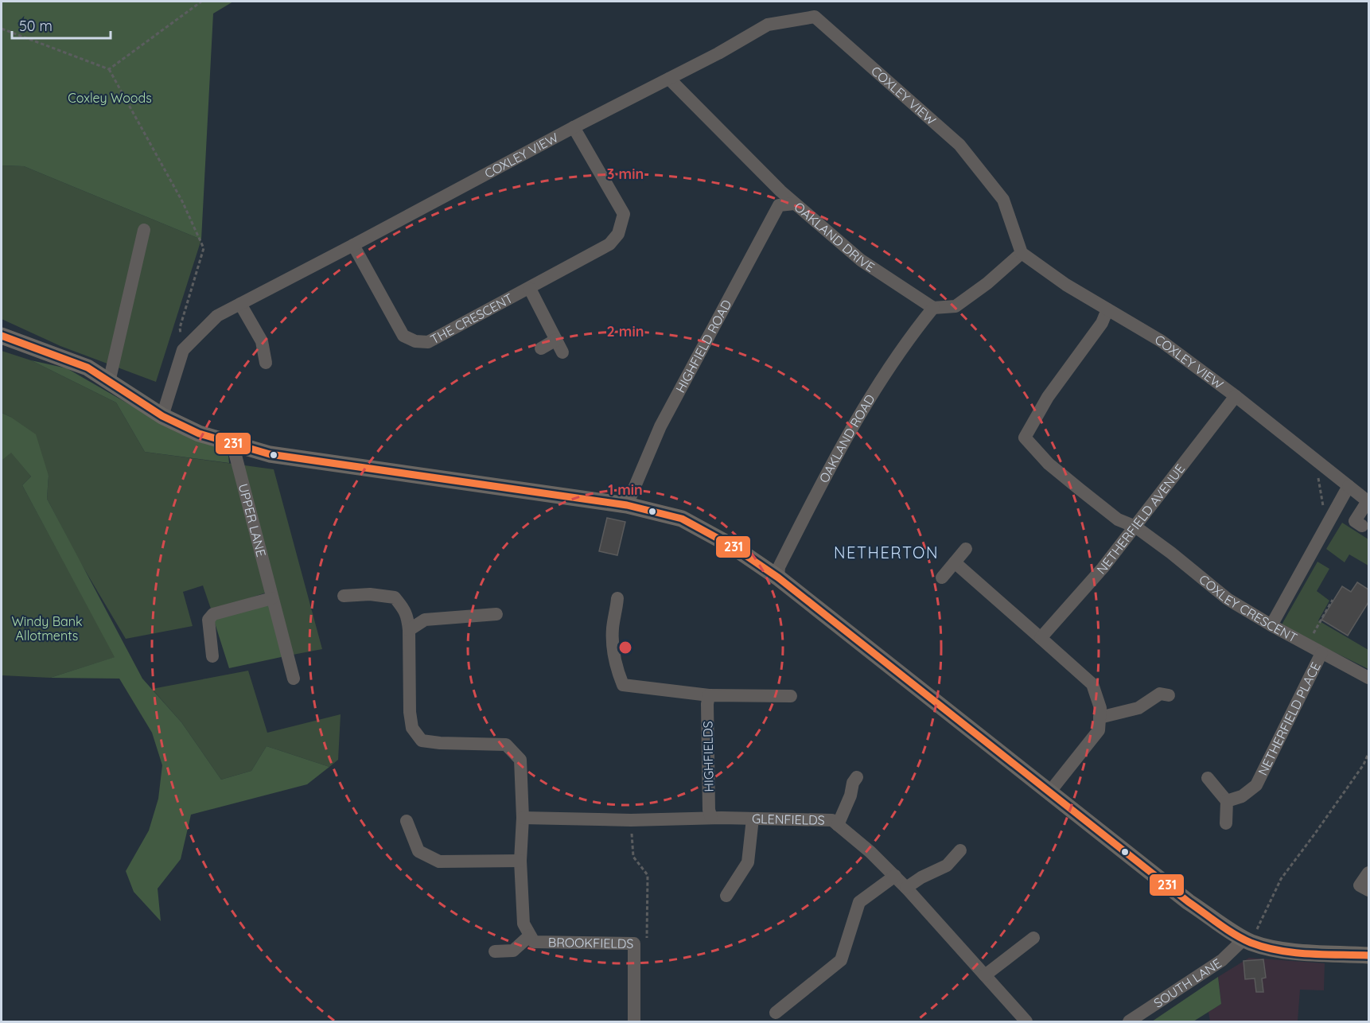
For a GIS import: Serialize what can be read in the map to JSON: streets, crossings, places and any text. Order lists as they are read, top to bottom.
{
  "streets": {
    "street": [
      "COXLEY VIEW",
      "OAKLAND DRIVE",
      "THE CRESCENT",
      "HIGHFIELD ROAD",
      "OAKLAND ROAD",
      "NETHERFIELD AVENUE",
      "UPPER LANE",
      "COXLEY CRESCENT",
      "NETHERFIELD PLACE",
      "HIGHFIELDS",
      "GLENFIELDS",
      "BROOKFIELDS",
      "SOUTH LANE"
    ]
  },
  "crossings": [
    ["COXLEY VIEW", "OAKLAND DRIVE"],
    ["COXLEY VIEW", "THE CRESCENT"],
    ["COXLEY VIEW", "NETHERFIELD AVENUE"],
    ["COXLEY VIEW", "COXLEY CRESCENT"],
    ["OAKLAND DRIVE", "HIGHFIELD ROAD"],
    ["OAKLAND DRIVE", "OAKLAND ROAD"],
    ["NETHERFIELD AVENUE", "COXLEY CRESCENT"],
    ["COXLEY CRESCENT", "NETHERFIELD PLACE"],
    ["HIGHFIELDS", "GLENFIELDS"],
    ["GLENFIELDS", "BROOKFIELDS"]
  ],
  "districts": ["NETHERTON"],
  "parks": ["Coxley Woods", "Windy Bank Allotments"],
  "lines": ["transit line 231"],
  "scale_bar": "50 m",
  "rings": ["3 min", "2 min", "1 min"]
}
